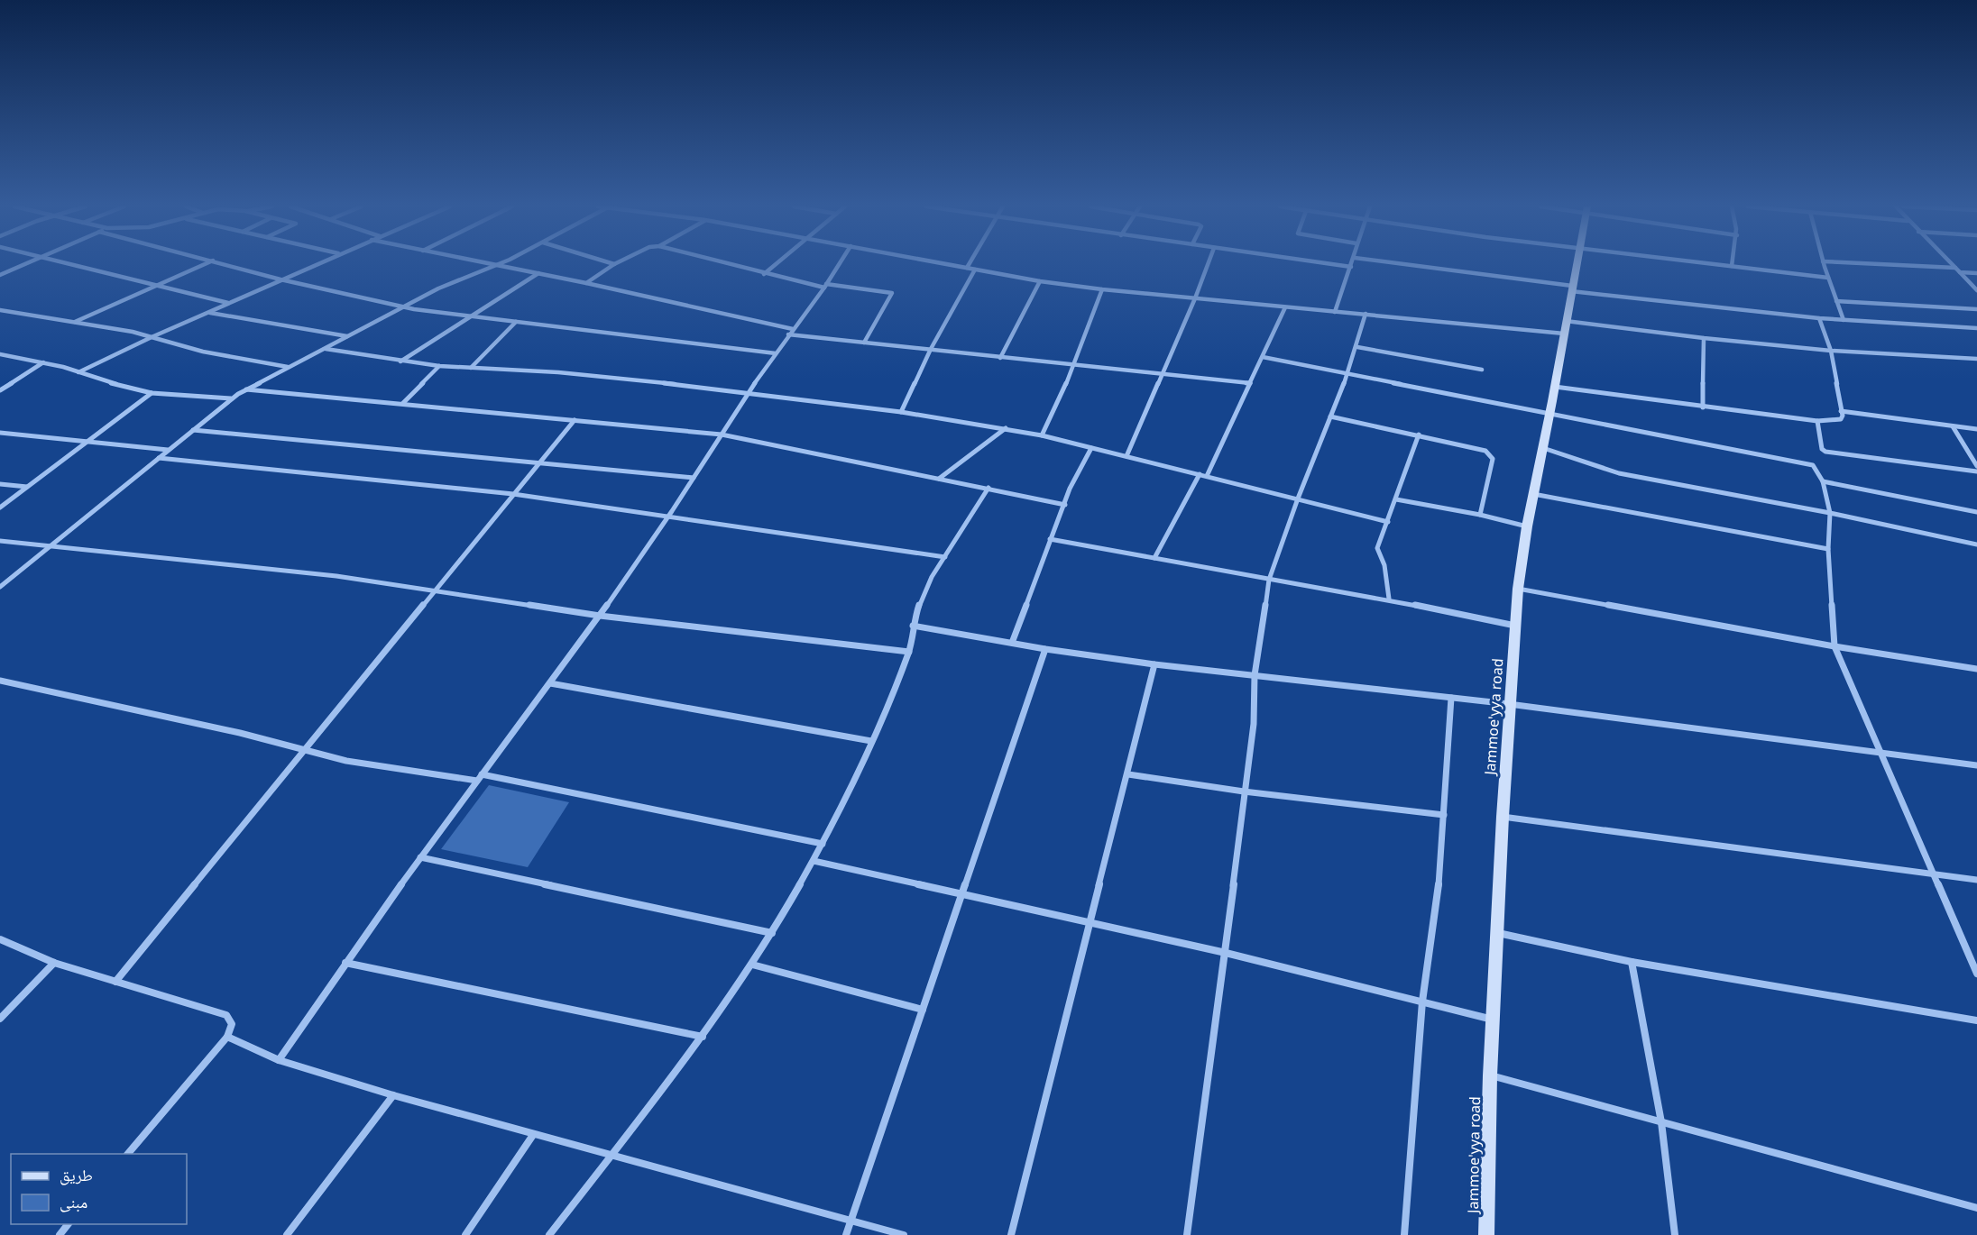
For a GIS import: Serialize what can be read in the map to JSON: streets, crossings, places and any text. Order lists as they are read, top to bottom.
{
  "streets": {
    "main road": ["Jammoe'yya road"]
  },
  "legend": ["طريق", "مبنى"]
}
